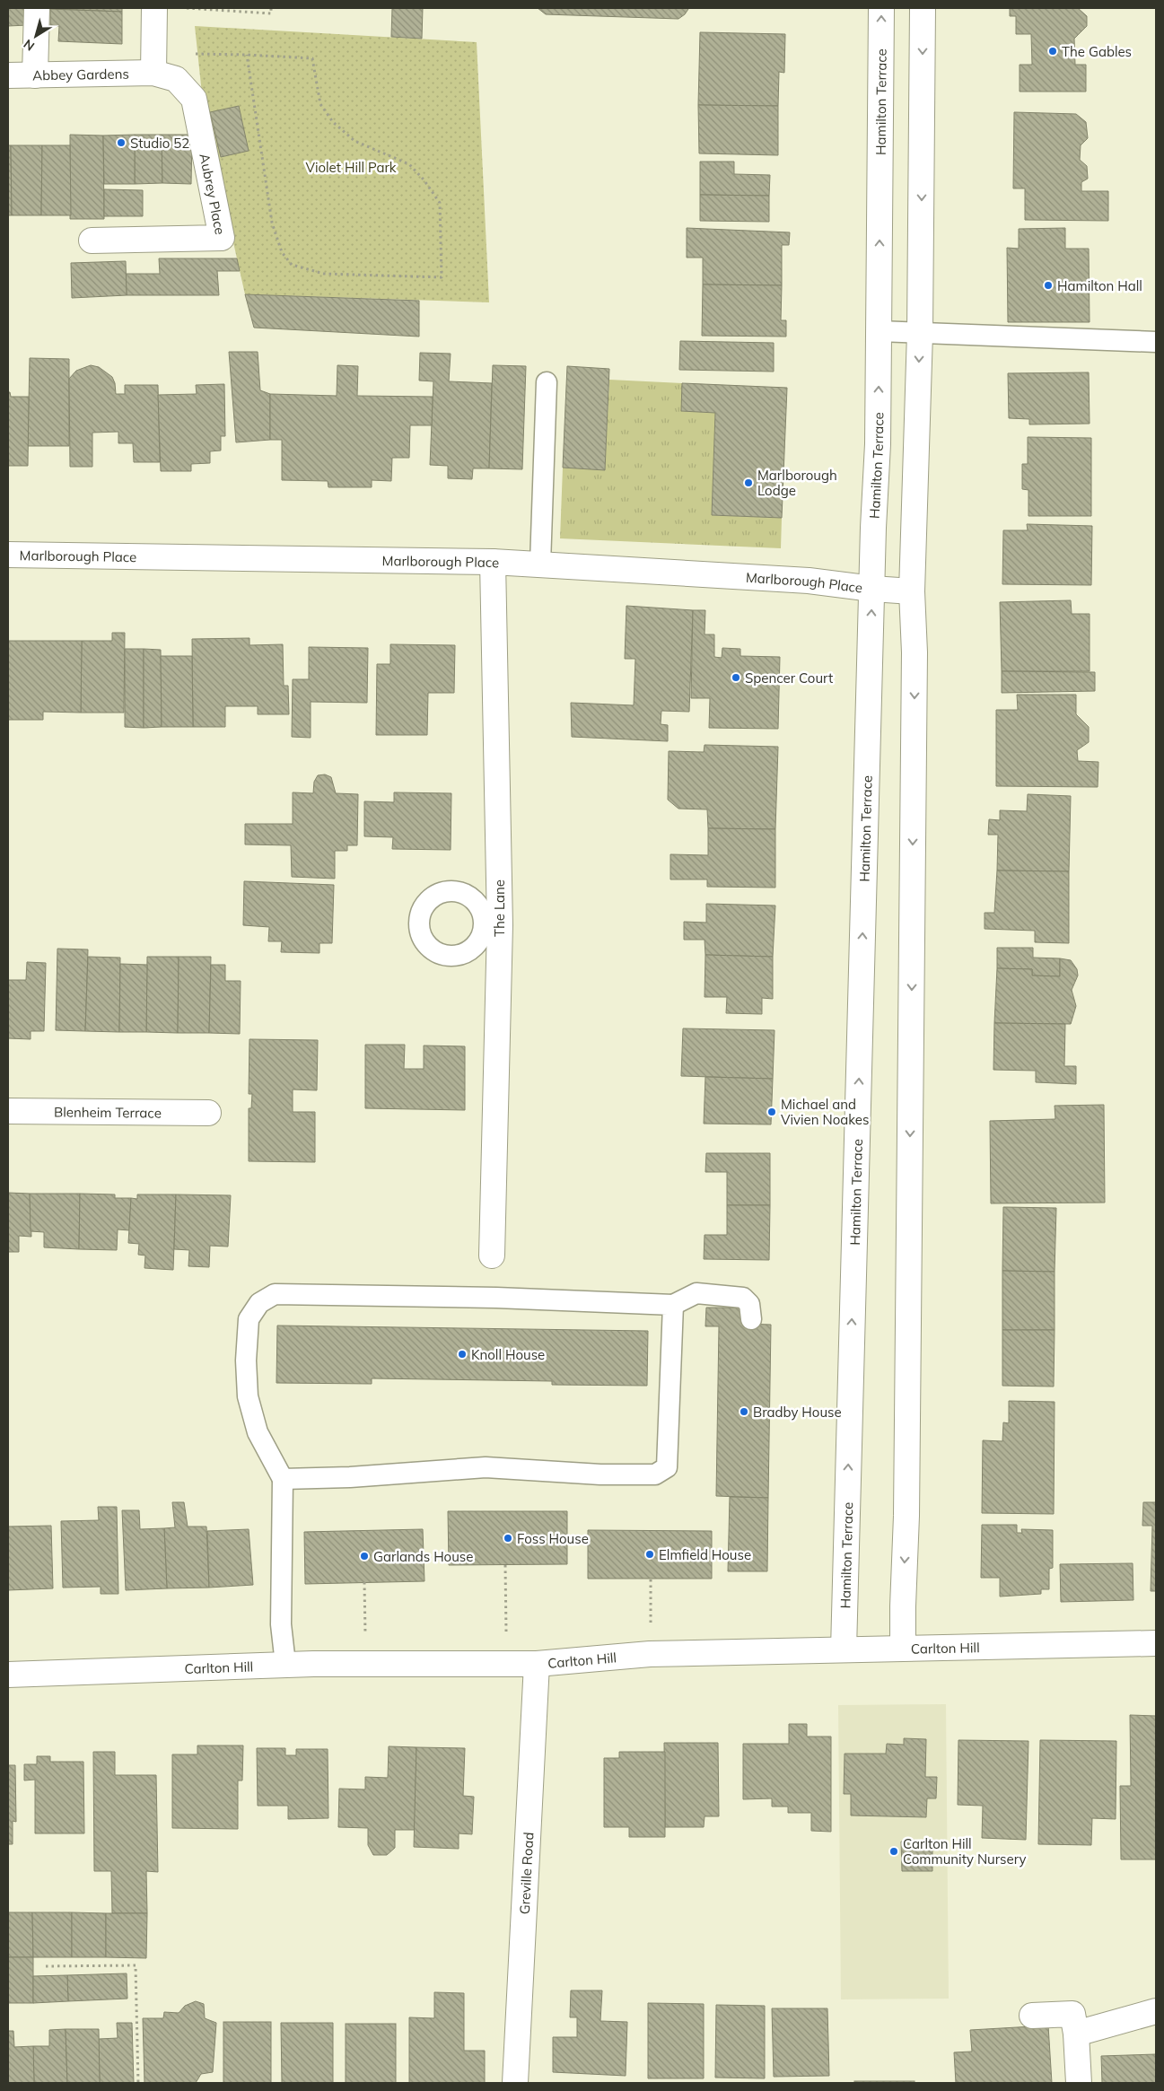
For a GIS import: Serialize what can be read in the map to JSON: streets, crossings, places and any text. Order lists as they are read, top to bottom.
{
  "streets": {
    "street": [
      "Abbey Gardens",
      "Hamilton Terrace",
      "Aubrey Place",
      "Marlborough Place",
      "The Lane",
      "Blenheim Terrace",
      "Carlton Hill",
      "Greville Road"
    ]
  },
  "crossings": [
    ["Abbey Gardens", "Aubrey Place"],
    ["Hamilton Terrace", "Marlborough Place"],
    ["Hamilton Terrace", "Carlton Hill"],
    ["Marlborough Place", "The Lane"],
    ["Carlton Hill", "Greville Road"]
  ],
  "parks": ["Violet Hill Park"],
  "places": [
    "The Gables",
    "Studio 52",
    "Hamilton Hall",
    "Marlborough Lodge",
    "Spencer Court",
    "Michael and Vivien Noakes",
    "Knoll House",
    "Bradby House",
    "Foss House",
    "Elmfield House",
    "Garlands House",
    "Carlton Hill Community Nursery"
  ],
  "north": "bottom left"
}
